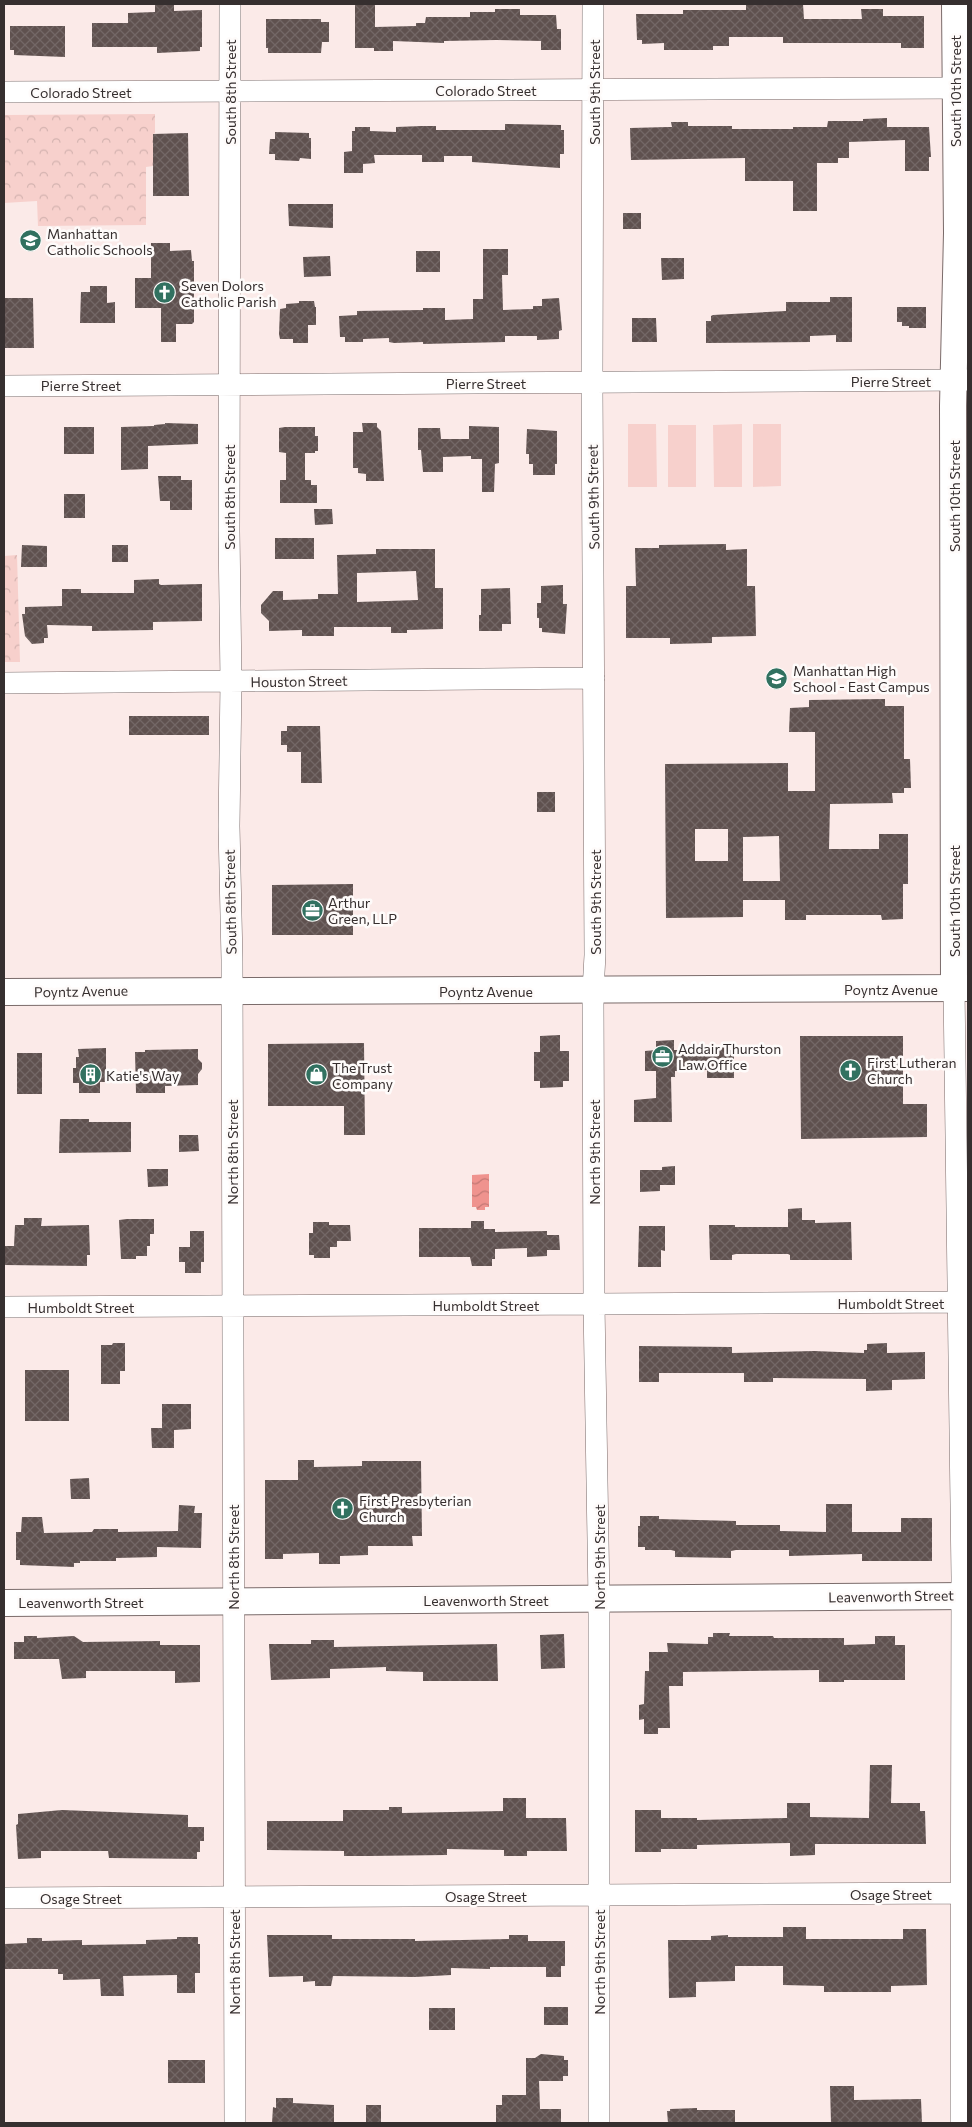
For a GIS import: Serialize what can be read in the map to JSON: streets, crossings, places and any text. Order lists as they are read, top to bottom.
{
  "streets": {
    "street": [
      "Colorado Street",
      "South 10th Street",
      "South 8th Street",
      "South 9th Street",
      "Pierre Street",
      "Houston Street",
      "Poyntz Avenue",
      "North 8th Street",
      "North 9th Street",
      "Humboldt Street",
      "Leavenworth Street",
      "Osage Street"
    ]
  },
  "crossings": [
    ["Colorado Street", "South 10th Street"],
    ["Colorado Street", "South 8th Street"],
    ["Colorado Street", "South 9th Street"],
    ["South 10th Street", "Pierre Street"],
    ["South 10th Street", "Poyntz Avenue"],
    ["South 8th Street", "Pierre Street"],
    ["South 8th Street", "Houston Street"],
    ["South 8th Street", "Poyntz Avenue"],
    ["South 8th Street", "North 8th Street"],
    ["South 9th Street", "Pierre Street"],
    ["South 9th Street", "Houston Street"],
    ["South 9th Street", "Poyntz Avenue"],
    ["South 9th Street", "North 9th Street"],
    ["Poyntz Avenue", "North 8th Street"],
    ["Poyntz Avenue", "North 9th Street"],
    ["North 8th Street", "Humboldt Street"],
    ["North 8th Street", "Leavenworth Street"],
    ["North 8th Street", "Osage Street"],
    ["North 9th Street", "Humboldt Street"],
    ["North 9th Street", "Leavenworth Street"],
    ["North 9th Street", "Osage Street"]
  ],
  "places": {
    "school or university": ["Manhattan Catholic Schools", "Manhattan High School - East Campus"],
    "church": ["Seven Dolors Catholic Parish", "First Lutheran Church", "First Presbyterian Church"],
    "office": ["Arthur Green, LLP", "Addair Thurston Law Office"],
    "building": ["Katie's Way"],
    "shop": ["The Trust Company"]
  }
}
